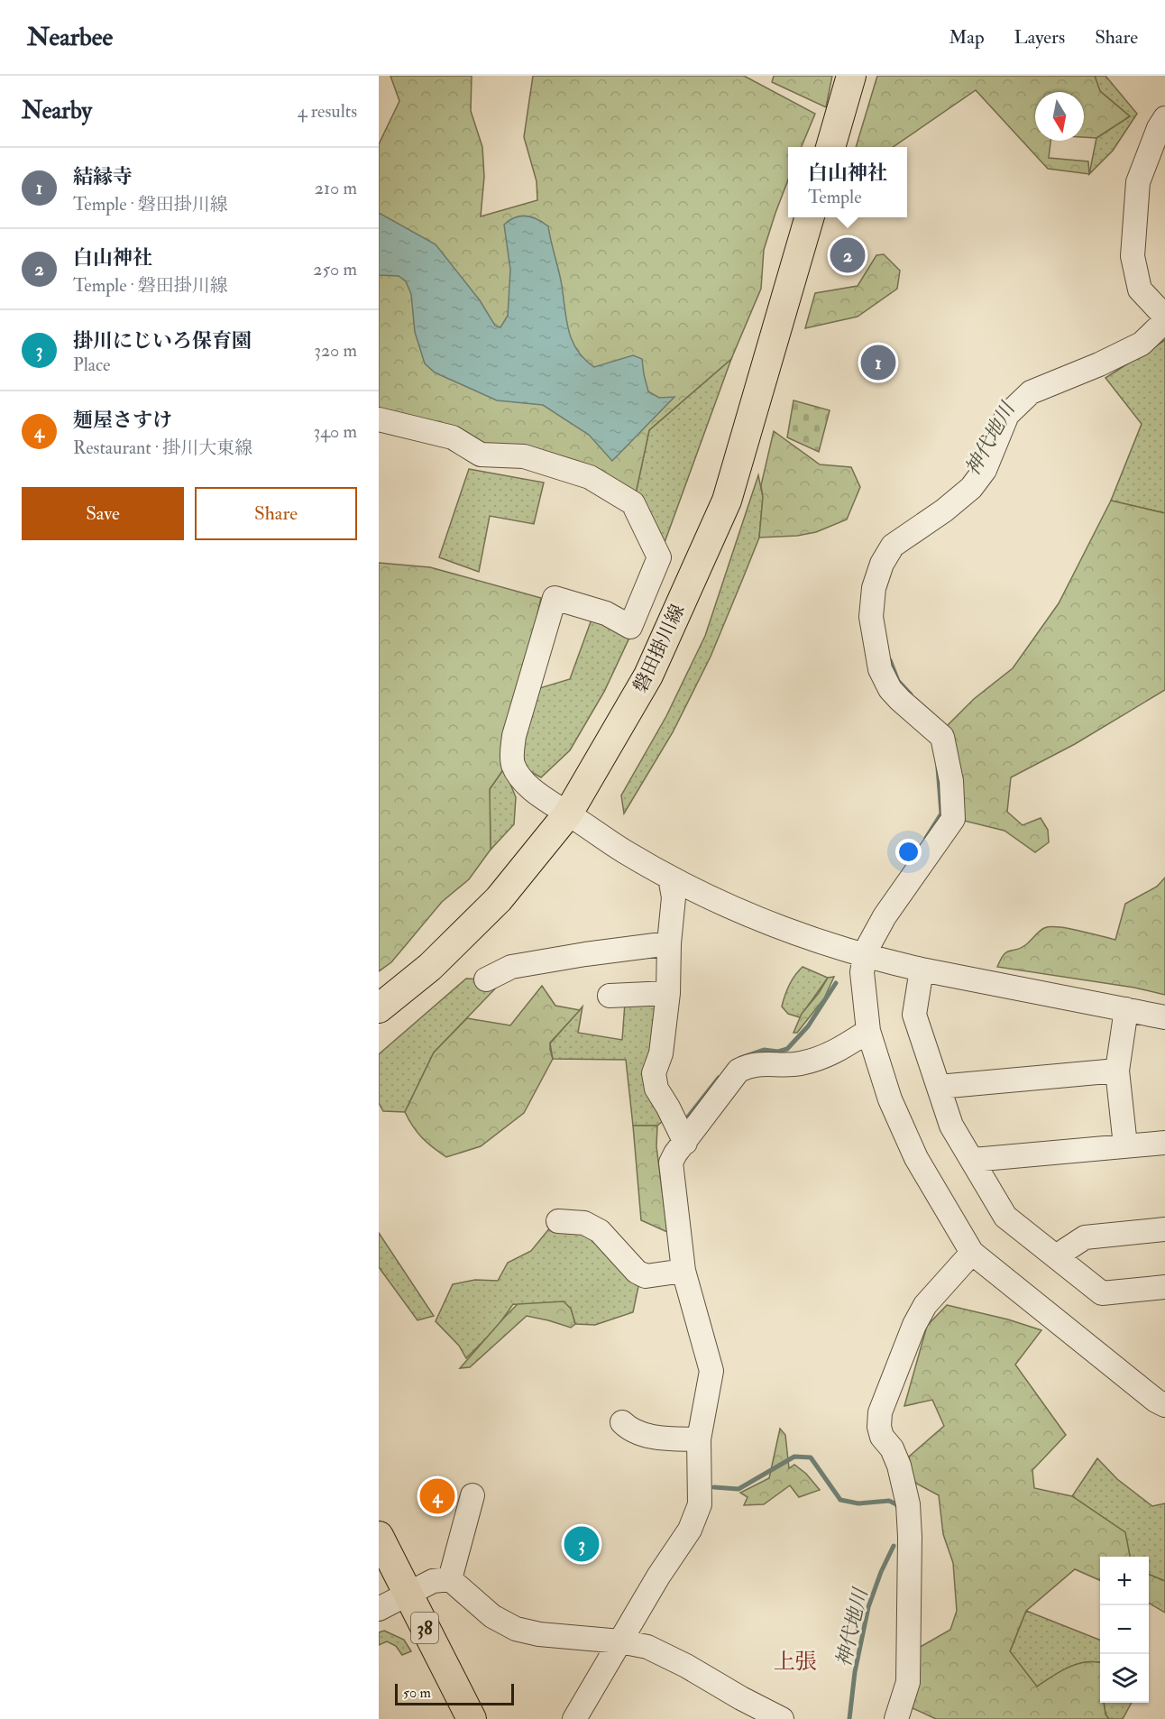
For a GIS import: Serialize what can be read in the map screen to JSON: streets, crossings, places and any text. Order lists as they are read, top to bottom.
{
  "streets": {
    "main road": ["磐田掛川線", "38"]
  },
  "districts": ["上張"],
  "water": ["神代地川"],
  "scale_bar": "50 m",
  "north": "bottom",
  "page": {
    "header": "Nearbee",
    "nav": ["Map", "Layers", "Share"],
    "heading": ["Nearby", "4 results"],
    "list": [
      {
        "mark": "1",
        "name": "結縁寺",
        "note": "Temple · 磐田掛川線",
        "value": "210 m"
      },
      {
        "mark": "2",
        "name": "白山神社",
        "note": "Temple · 磐田掛川線",
        "value": "250 m"
      },
      {
        "mark": "3",
        "name": "掛川にじいろ保育園",
        "note": "Place",
        "value": "320 m"
      },
      {
        "mark": "4",
        "name": "麺屋さすけ",
        "note": "Restaurant · 掛川大東線",
        "value": "340 m"
      }
    ],
    "popup": ["白山神社", "Temple"],
    "pins": [
      "2",
      "1",
      "4",
      "3"
    ],
    "buttons": ["Save", "Share"],
    "map_buttons": ["+", "−"],
    "scale": "50 m"
  }
}
